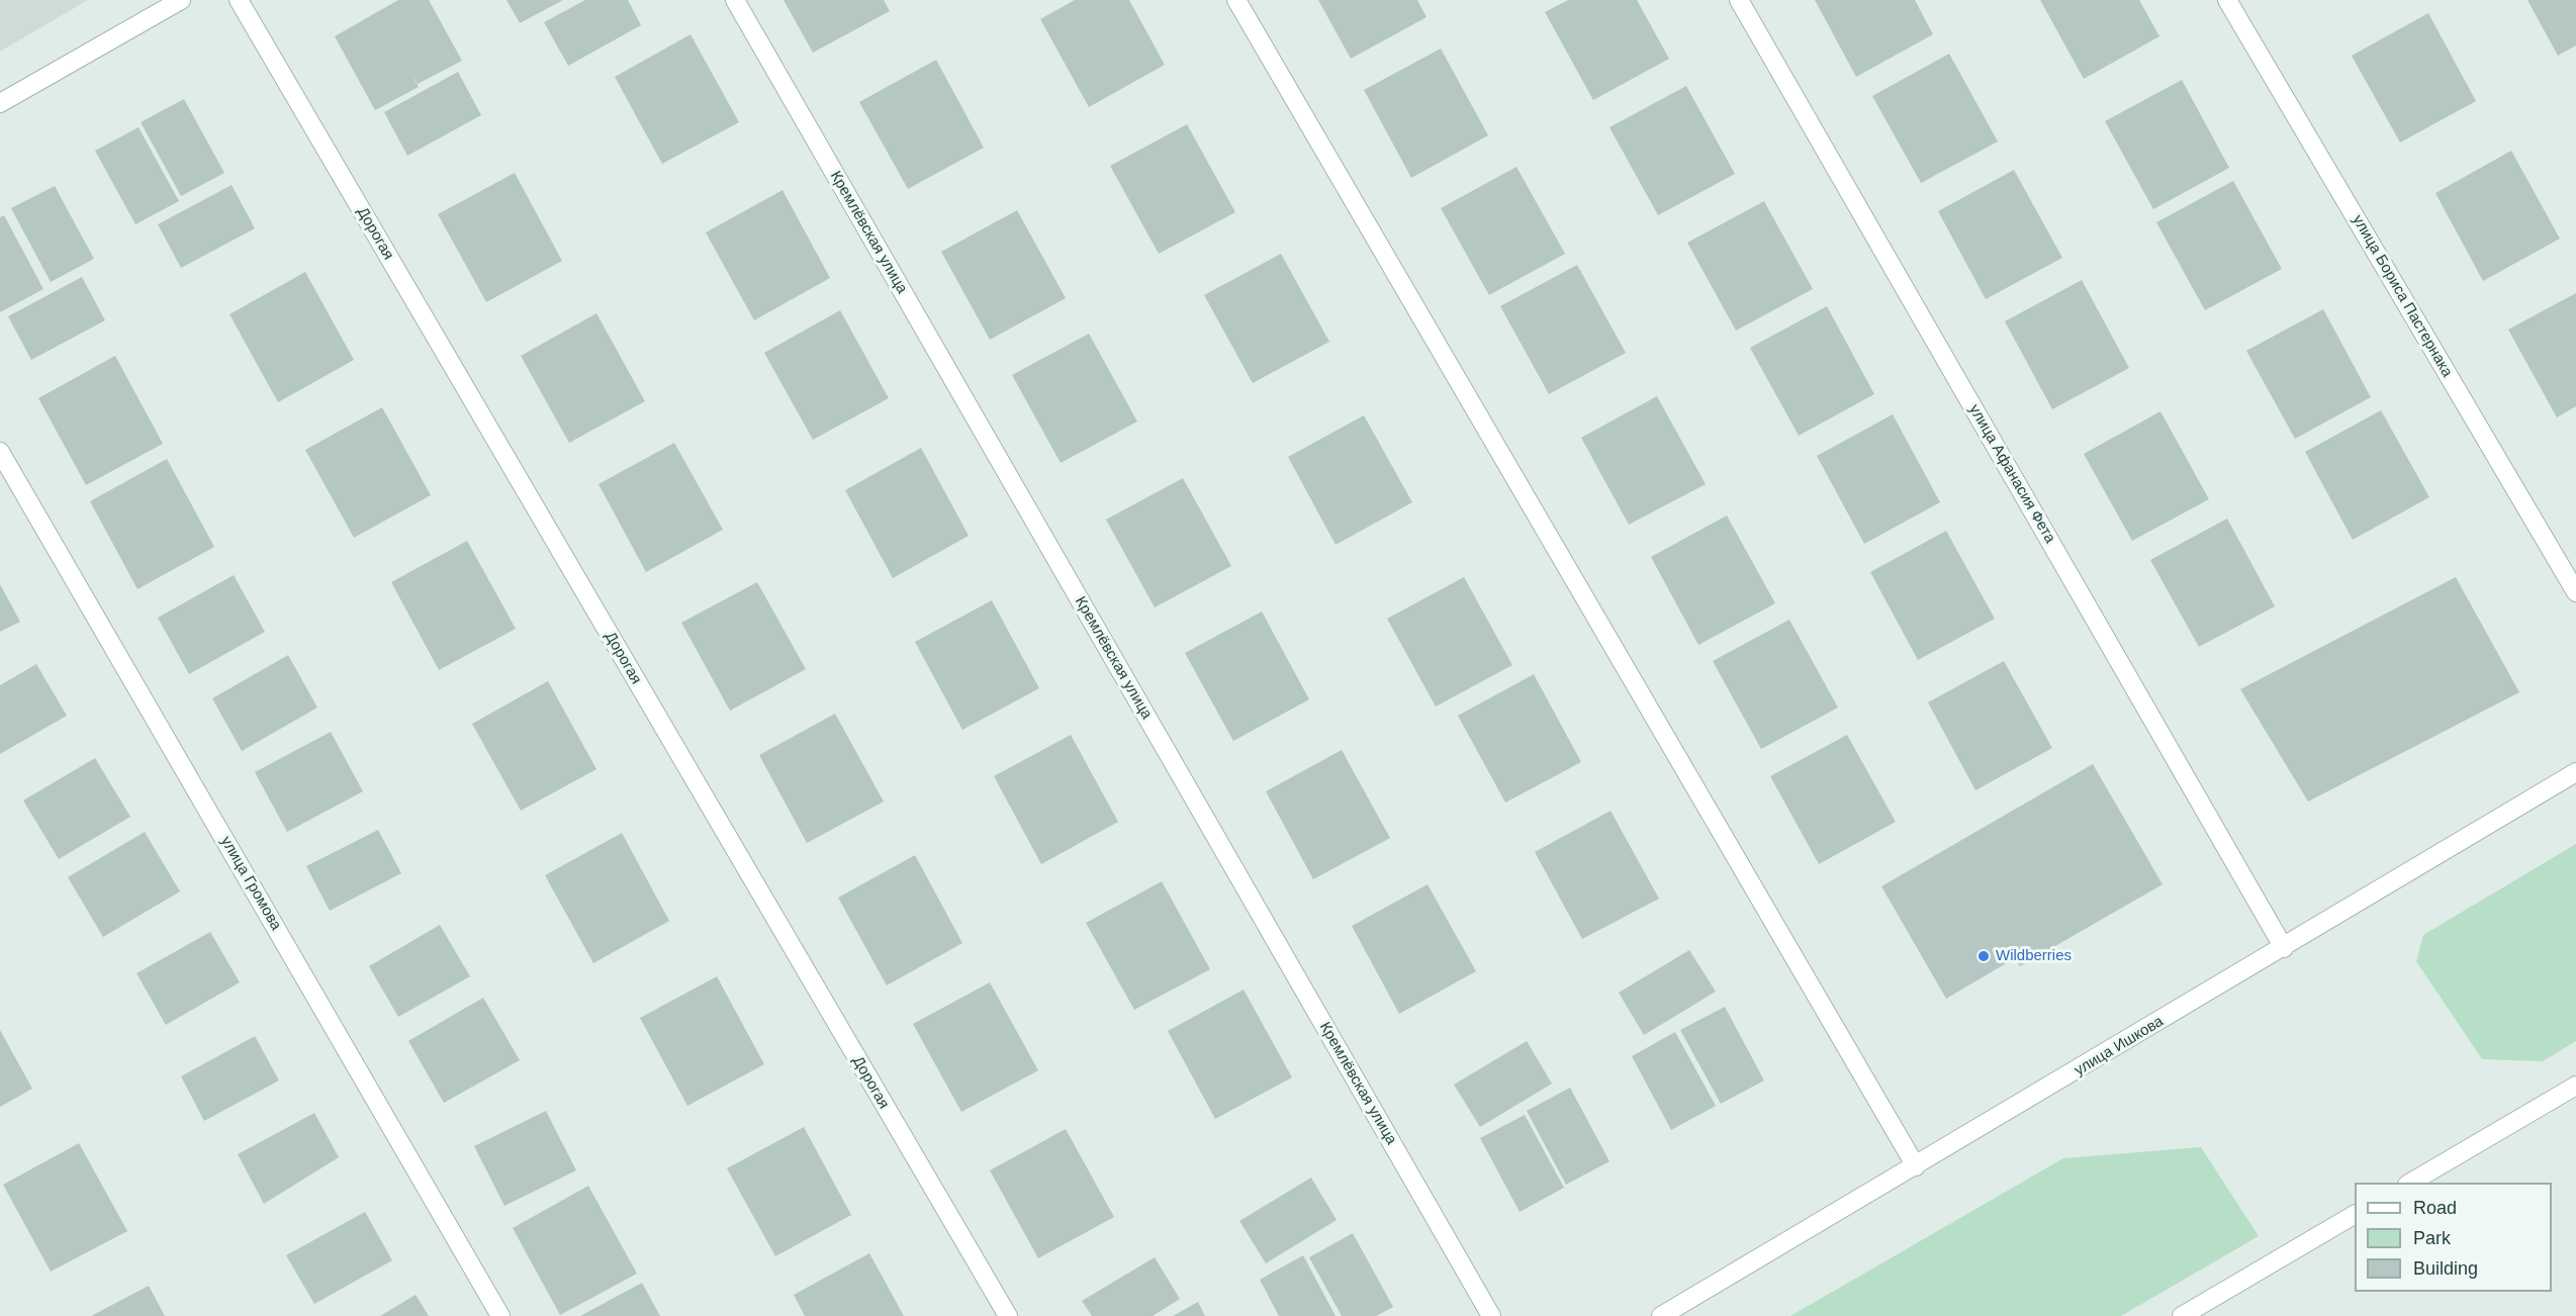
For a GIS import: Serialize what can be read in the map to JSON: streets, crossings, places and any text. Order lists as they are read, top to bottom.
{
  "streets": {
    "street": [
      "Кремлёвская улица",
      "Дорогая",
      "улица Бориса Пастернака",
      "улица Афанасия Фета",
      "улица Громова",
      "улица Ишкова"
    ]
  },
  "crossings": [
    ["улица Афанасия Фета", "улица Ишкова"]
  ],
  "places": ["Wildberries"],
  "legend": ["Road", "Park", "Building"]
}
